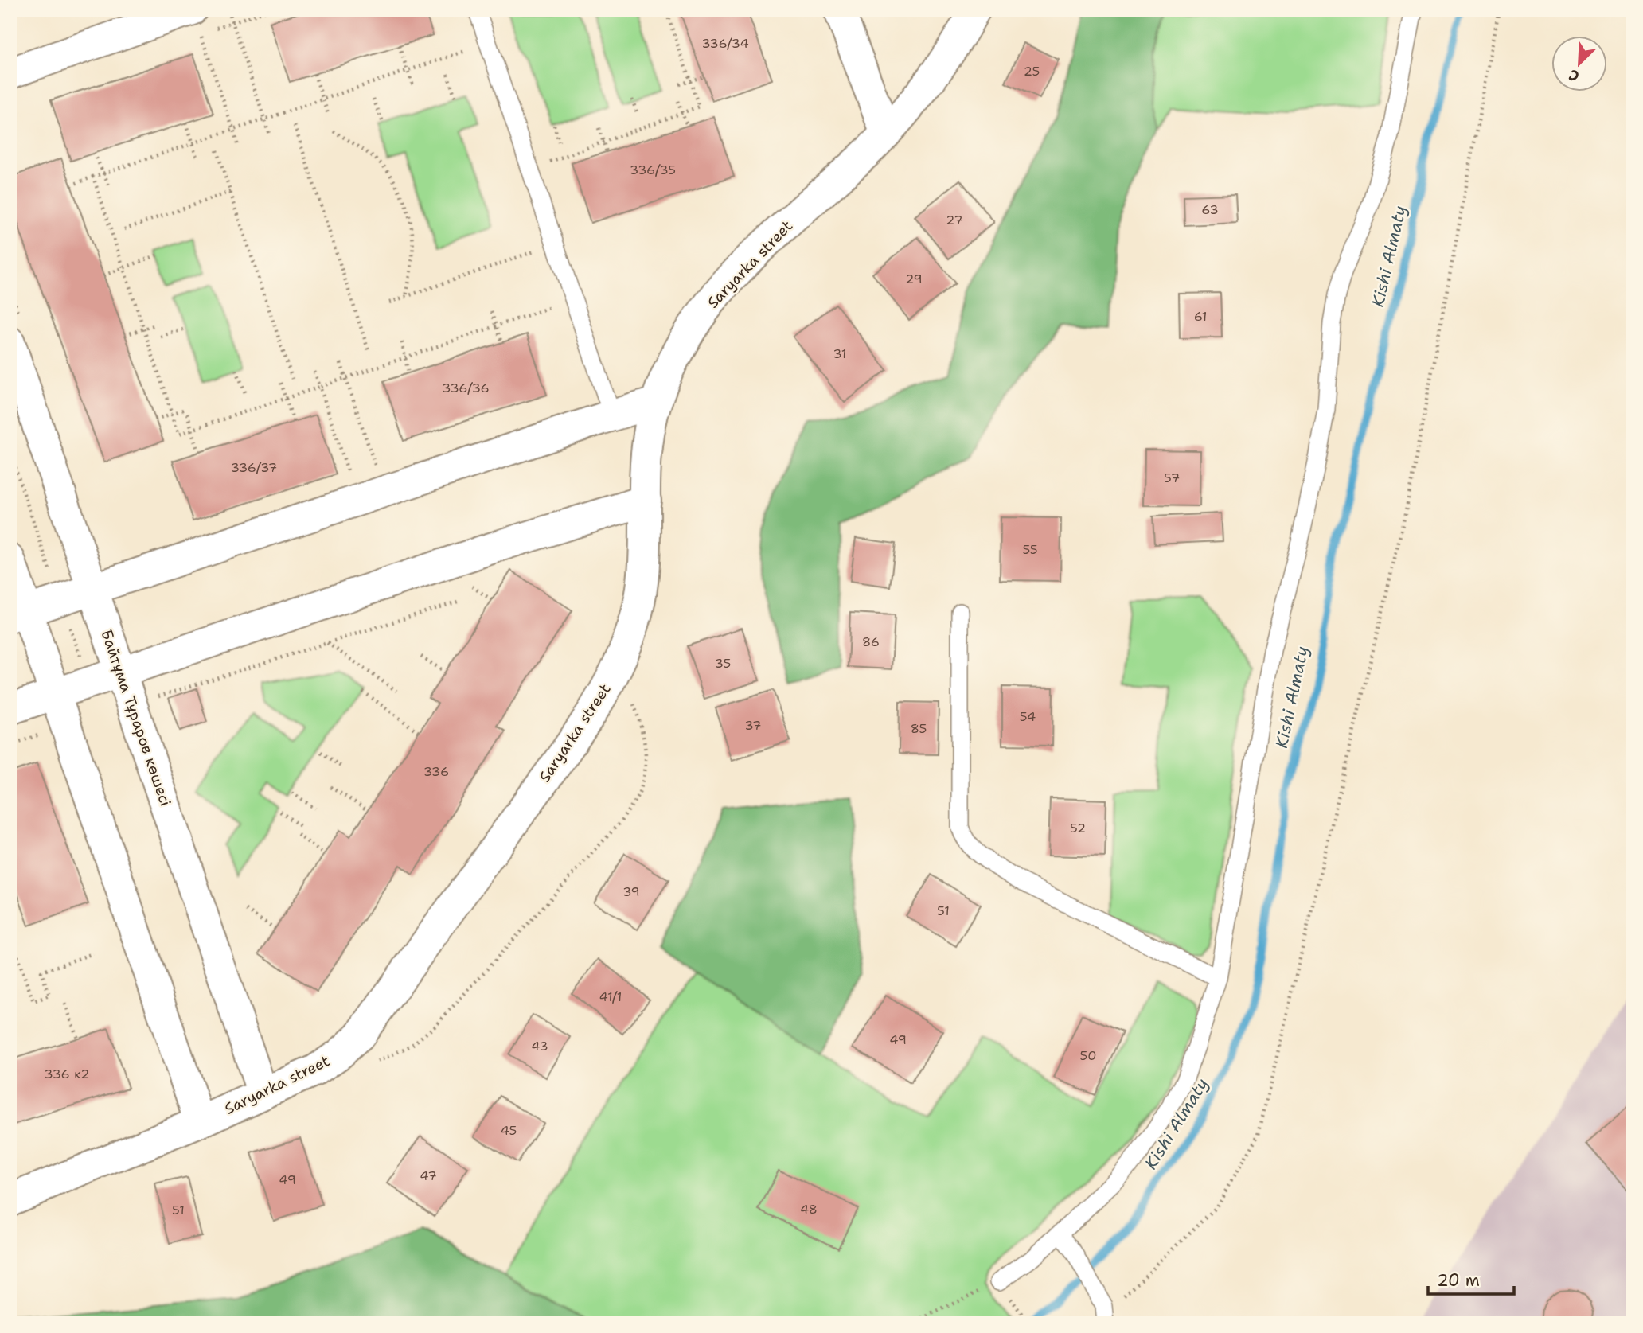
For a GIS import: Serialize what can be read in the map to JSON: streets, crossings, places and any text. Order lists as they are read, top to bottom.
{
  "streets": {
    "street": ["Saryarka street", "Байтұма Тұраров көшесі"]
  },
  "crossings": [
    ["Saryarka street", "Байтұма Тұраров көшесі"]
  ],
  "water": ["Kіshі Almaty"],
  "house_numbers": [
    "336/34",
    "25",
    "336/35",
    "63",
    "27",
    "29",
    "61",
    "31",
    "336/36",
    "336/37",
    "57",
    "55",
    "86",
    "35",
    "54",
    "37",
    "85",
    "336",
    "52",
    "39",
    "51",
    "41/1",
    "49",
    "43",
    "50",
    "336 к2",
    "45",
    "47",
    "49",
    "48",
    "51"
  ],
  "scale_bar": "20 m",
  "north": "bottom left"
}
